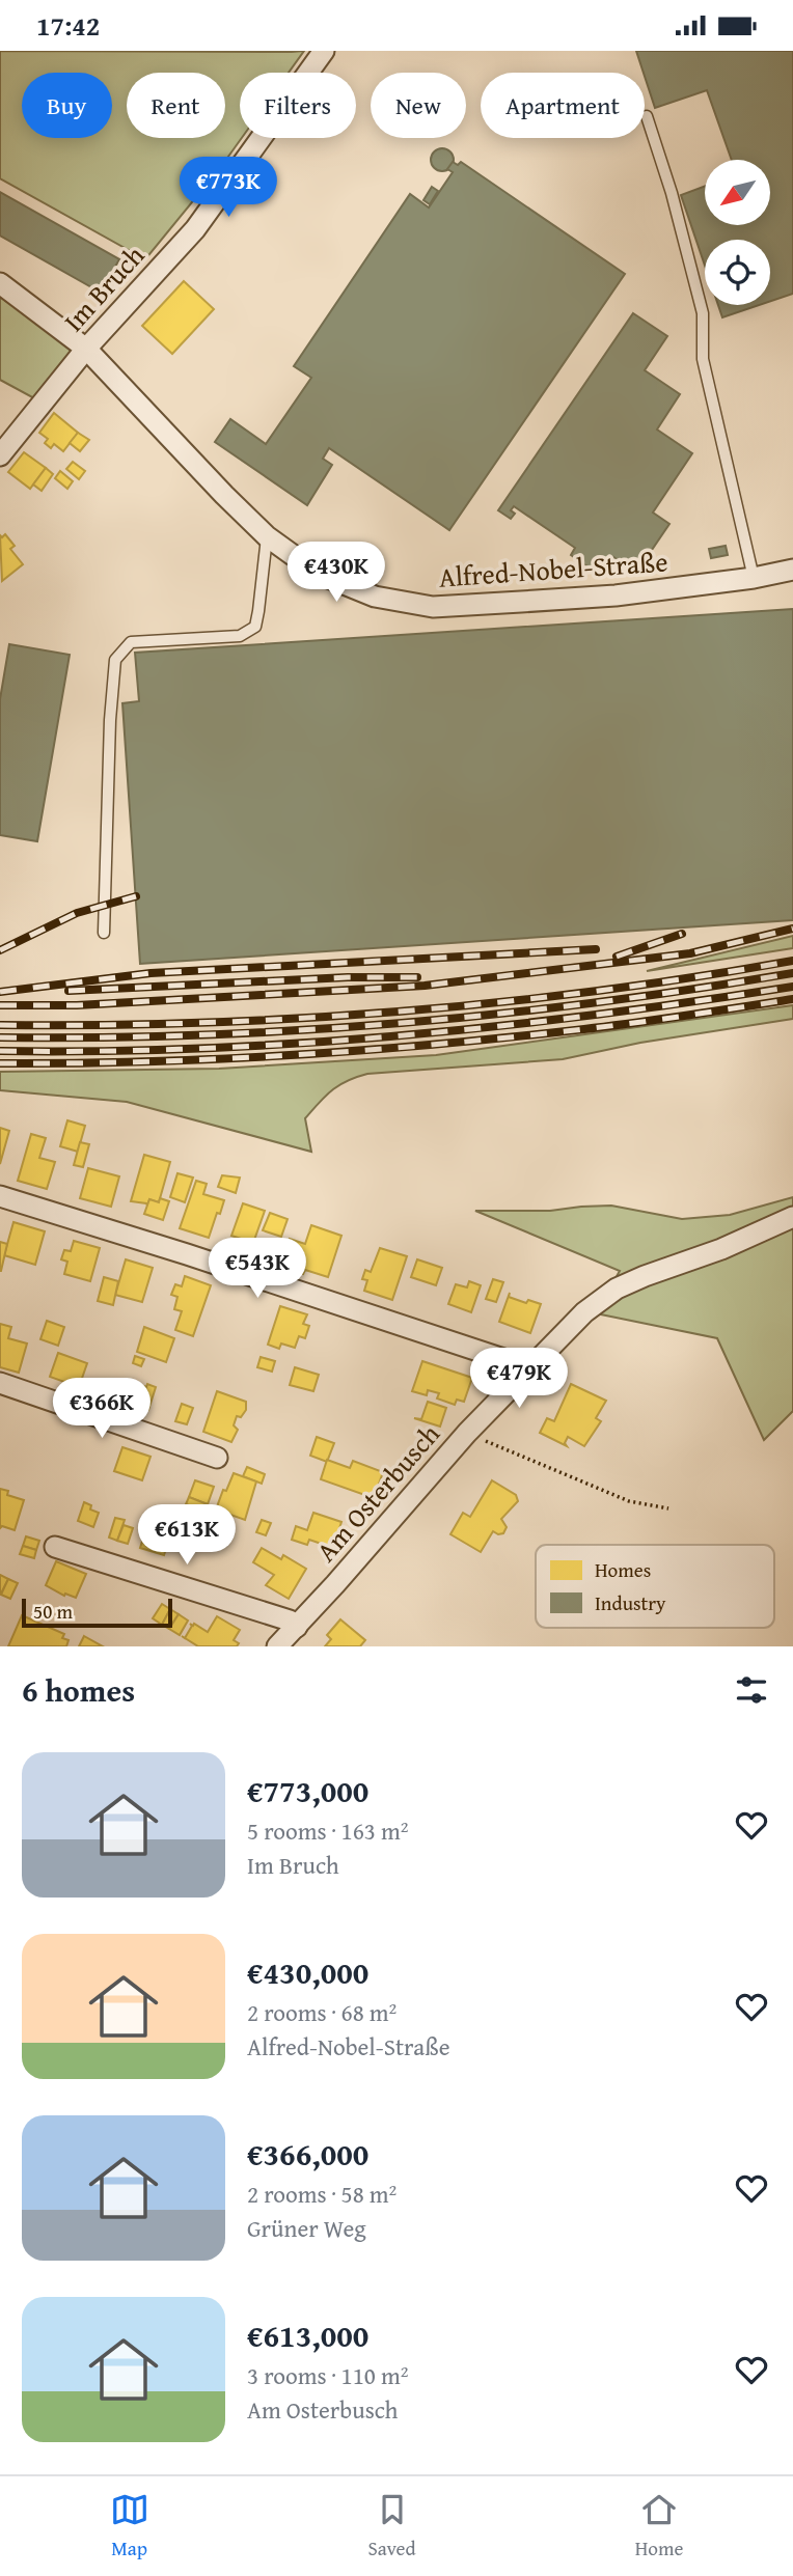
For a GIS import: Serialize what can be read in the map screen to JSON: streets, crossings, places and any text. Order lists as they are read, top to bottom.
{
  "streets": {
    "street": ["Im Bruch", "Alfred-Nobel-Straße", "Am Osterbusch"]
  },
  "crossings": [
    ["Im Bruch", "Alfred-Nobel-Straße"]
  ],
  "legend": ["Homes", "Industry"],
  "scale_bar": "50 m",
  "north": "bottom left",
  "page": {
    "status": "17:42",
    "chip": [
      "Buy",
      "Rent",
      "Filters",
      "New",
      "Apartment"
    ],
    "price": [
      "€773K",
      "€430K",
      "€543K",
      "€479K",
      "€366K",
      "€613K"
    ],
    "scale": "50 m",
    "heading": "6 homes",
    "list": [
      {
        "name": "€773,000",
        "note": "5 rooms · 163 m² · Im Bruch"
      },
      {
        "name": "€430,000",
        "note": "2 rooms · 68 m² · Alfred-Nobel-Straße"
      },
      {
        "name": "€366,000",
        "note": "2 rooms · 58 m² · Grüner Weg"
      },
      {
        "name": "€613,000",
        "note": "3 rooms · 110 m² · Am Osterbusch"
      }
    ],
    "tabs": ["Map", "Saved", "Home"]
  }
}
